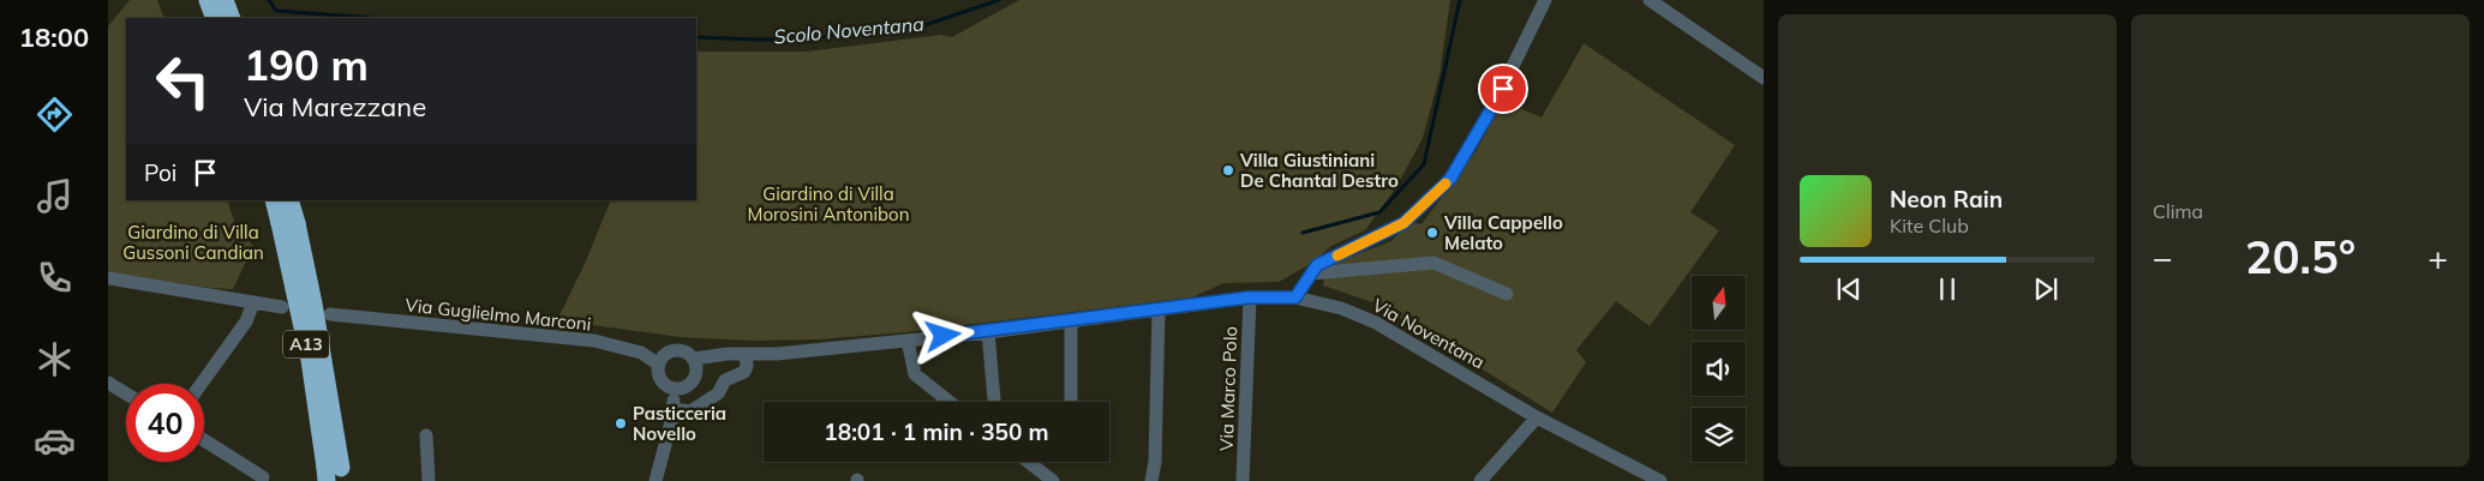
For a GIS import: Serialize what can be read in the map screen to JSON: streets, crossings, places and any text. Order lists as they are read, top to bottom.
{
  "streets": {
    "highway": ["A13"],
    "street": ["Via Guglielmo Marconi", "Via Noventana", "Via Marco Polo"]
  },
  "water": ["Scolo Noventana"],
  "parks": ["Giardino di Villa Morosini Antonibon", "Giardino di Villa Gussoni Candian"],
  "places": ["Villa Giustiniani De Chantal Destro", "Villa Cappello Melato", "Pasticceria Novello"],
  "north": "top",
  "page": {
    "tabs": "18:00",
    "tile": "Clima",
    "turn": ["190 m", "Via Marezzane"],
    "then": "Poi",
    "song": ["Neon Rain", "Kite Club"],
    "heat": ["−", "20.5°", "+"],
    "limit": "40",
    "trip": "18:01 · 1 min · 350 m"
  }
}
